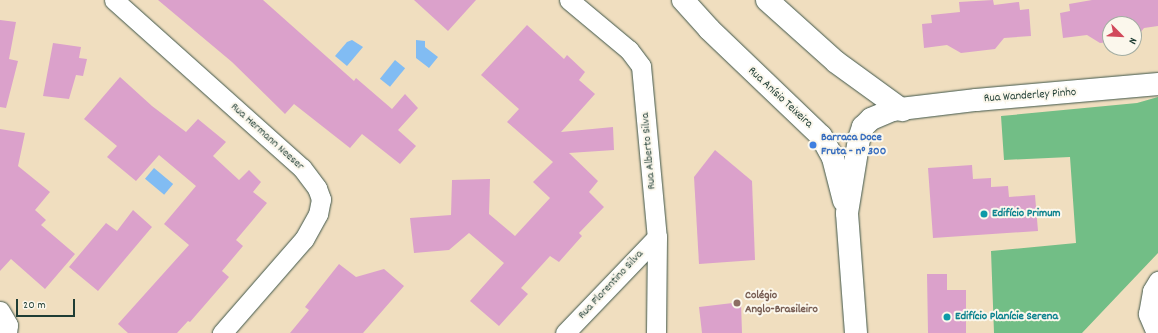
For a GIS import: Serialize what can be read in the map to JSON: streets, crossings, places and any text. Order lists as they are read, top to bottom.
{
  "streets": {
    "street": [
      "Rua Wanderley Pinho",
      "Rua Anísio Teixeira",
      "Rua Hermann Neeser",
      "Rua Alberto Silva",
      "Rua Florentino Silva"
    ]
  },
  "crossings": [
    ["Rua Wanderley Pinho", "Rua Anísio Teixeira"],
    ["Rua Alberto Silva", "Rua Florentino Silva"]
  ],
  "places": [
    "Barraca Doce Fruta - n° 300",
    "Edifício Primum",
    "Colégio Anglo-Brasileiro",
    "Edifício Planície Serena"
  ],
  "scale_bar": "20 m",
  "north": "bottom right"
}
